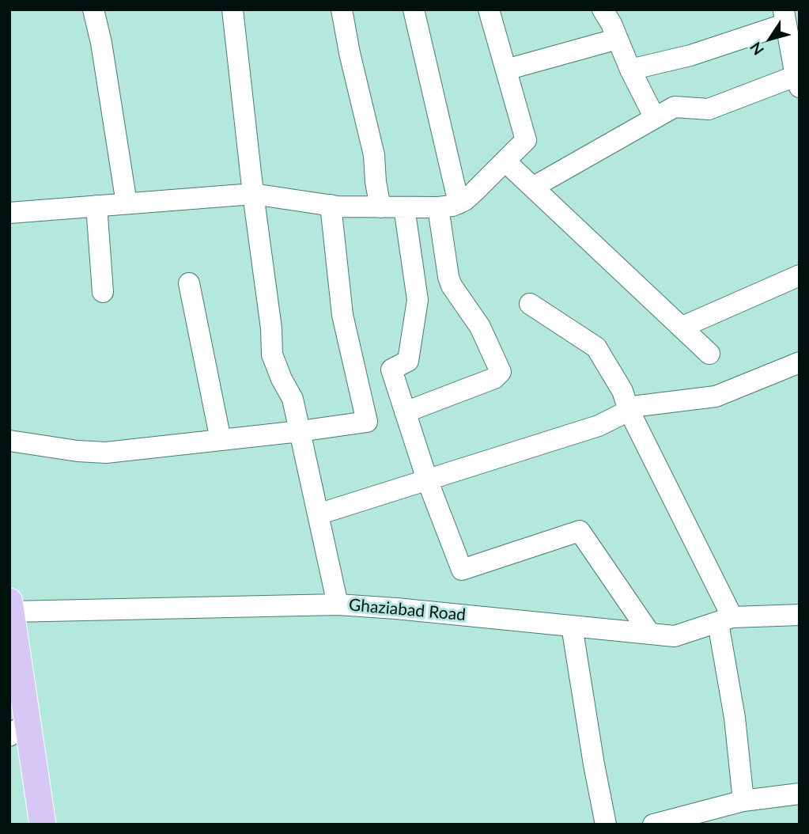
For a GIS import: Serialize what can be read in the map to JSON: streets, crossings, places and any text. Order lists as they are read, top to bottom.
{
  "streets": {
    "street": ["Ghaziabad Road"]
  },
  "north": "bottom left"
}
